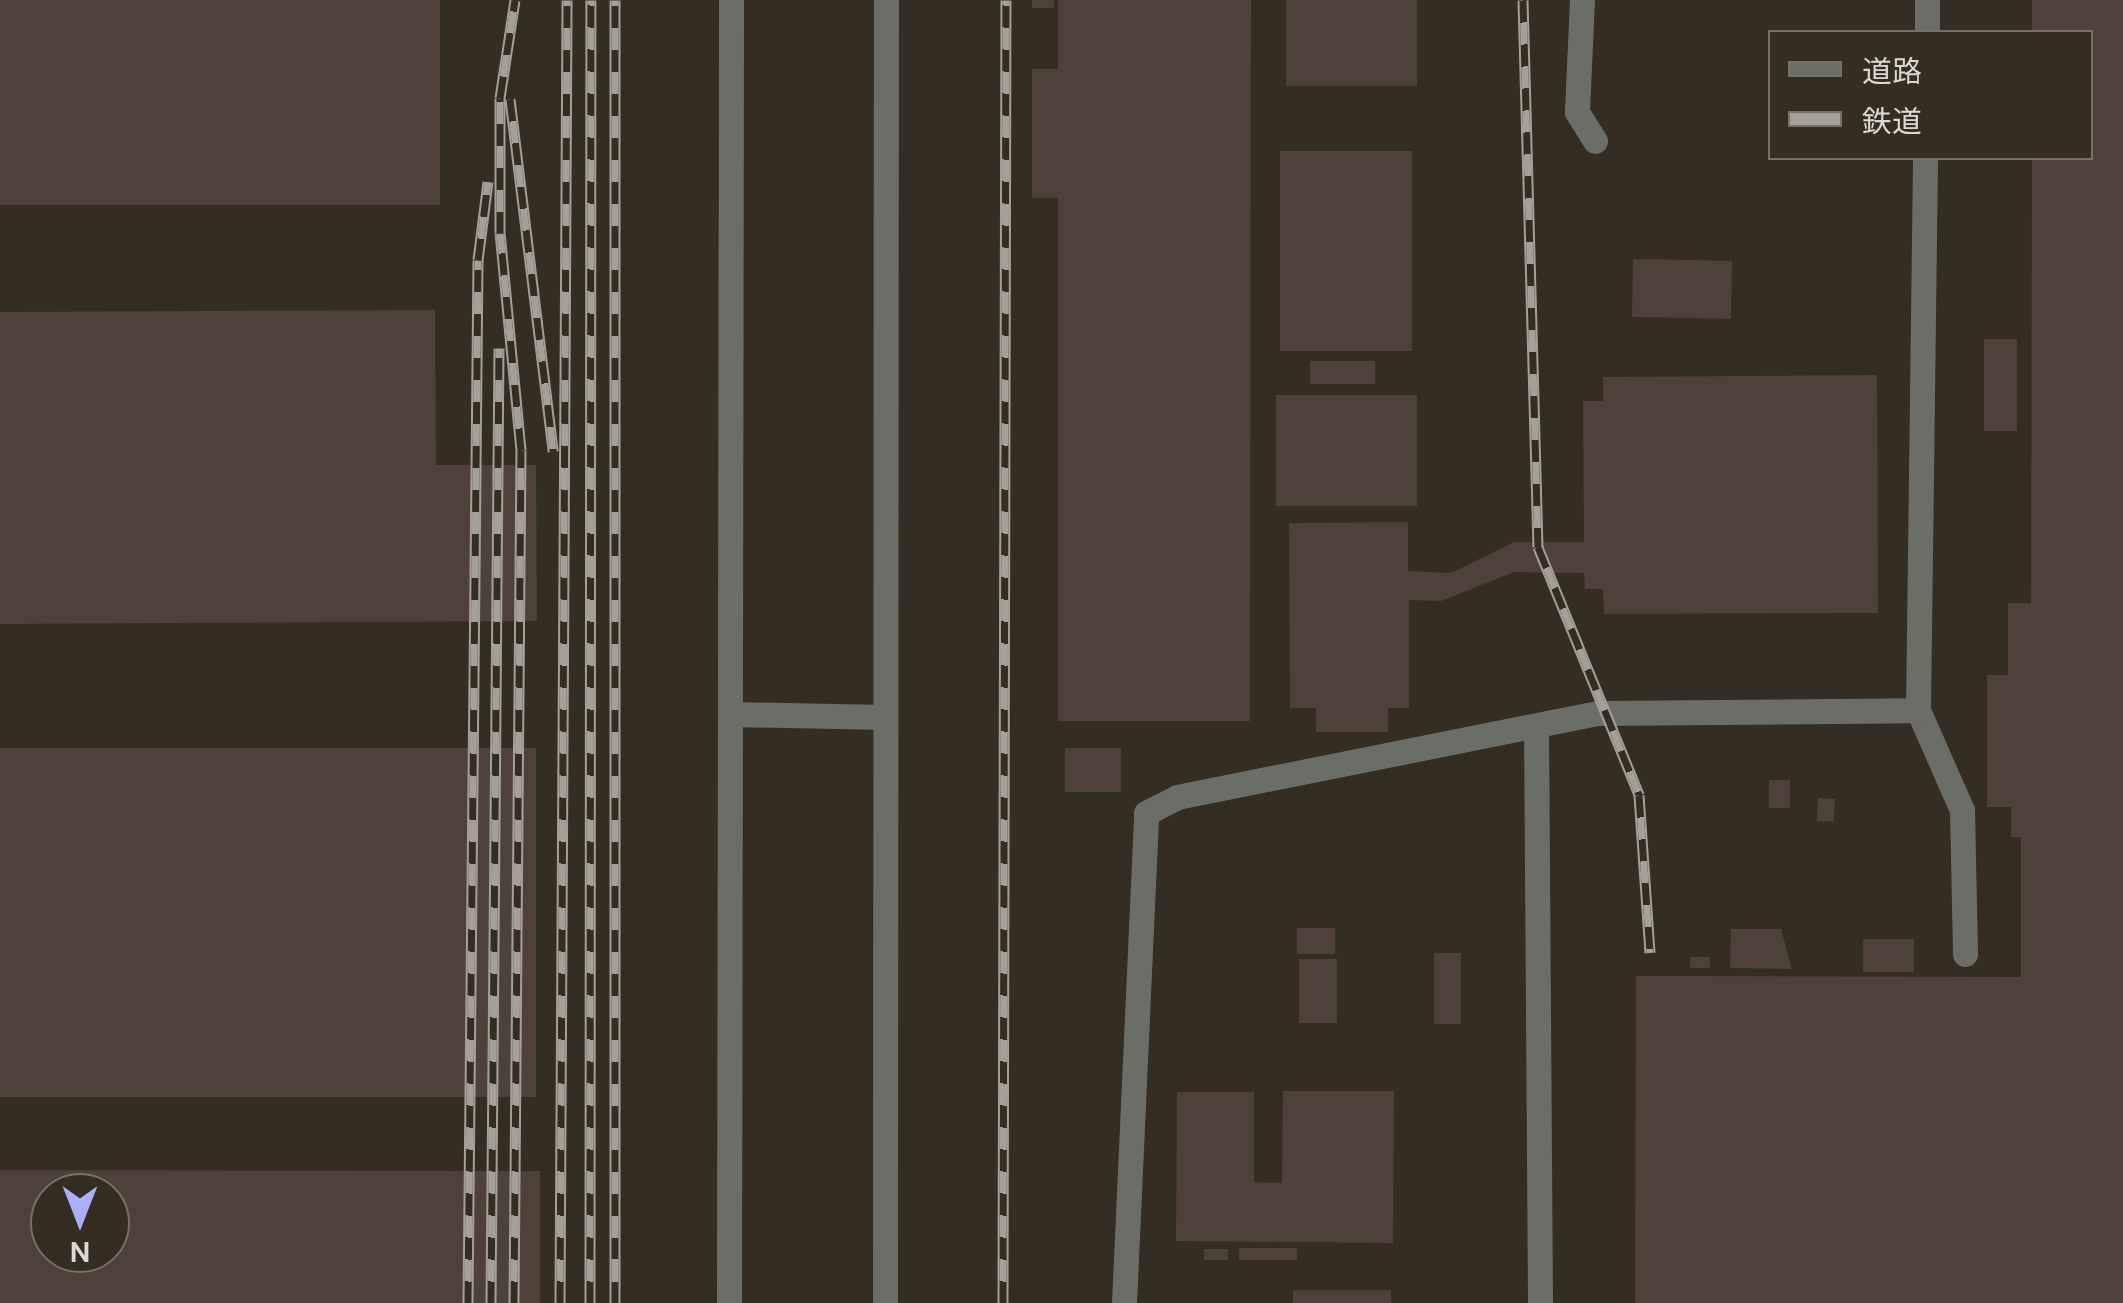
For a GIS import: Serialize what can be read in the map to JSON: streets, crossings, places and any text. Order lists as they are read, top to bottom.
{
  "legend": ["道路", "鉄道"],
  "north": "bottom"
}
